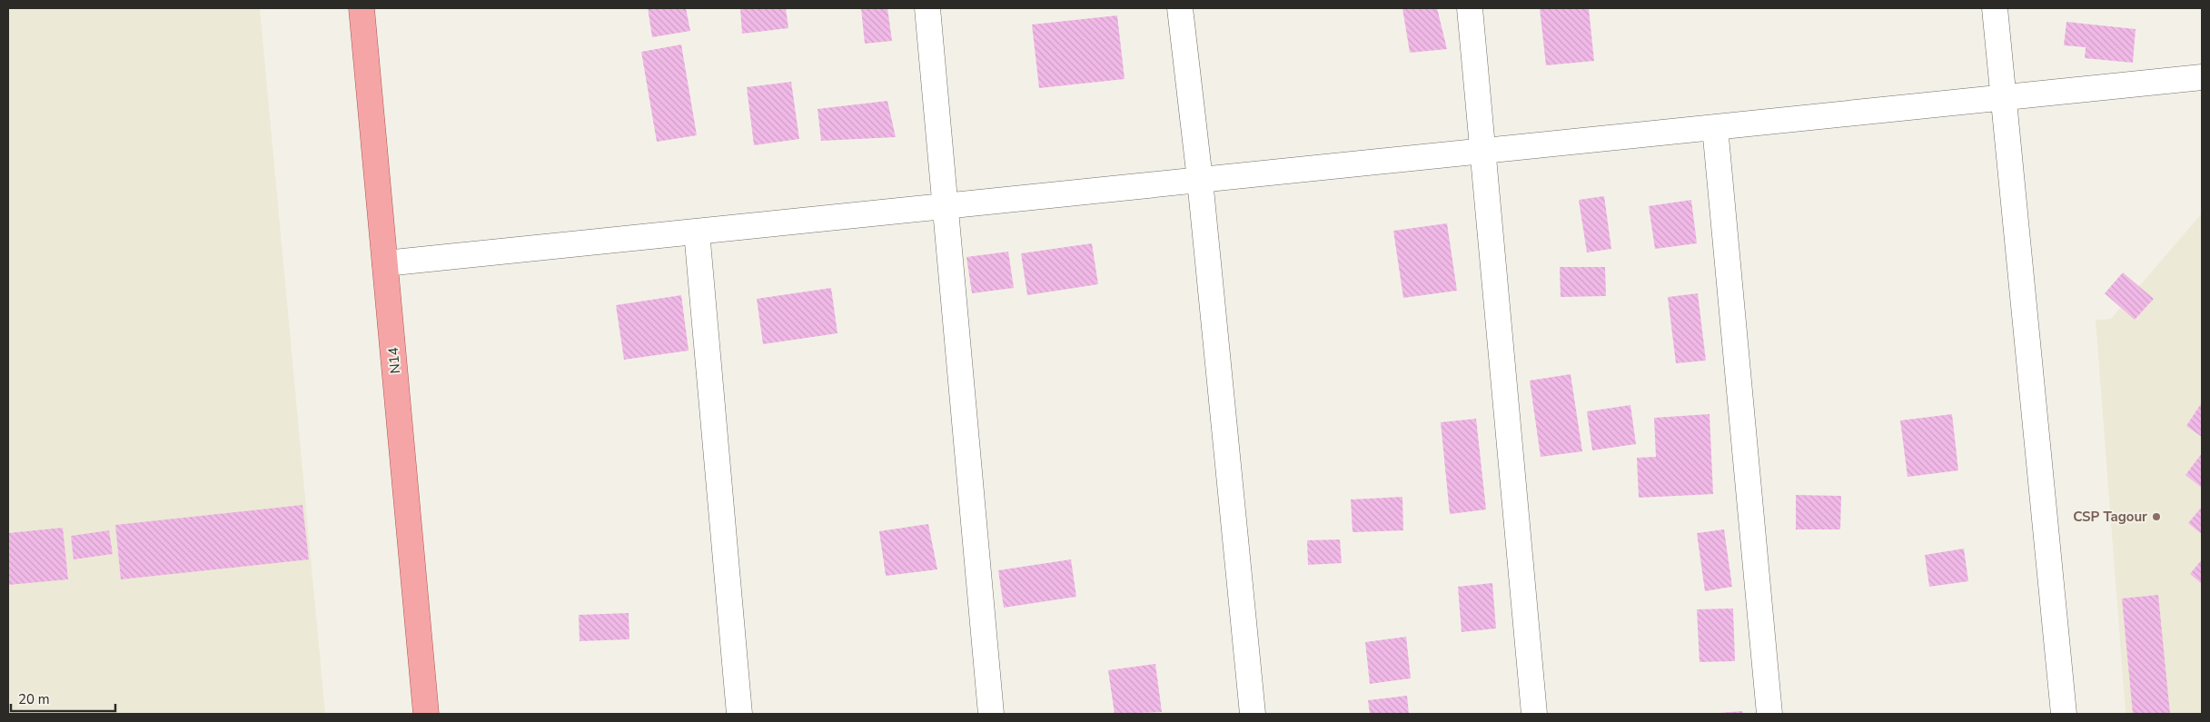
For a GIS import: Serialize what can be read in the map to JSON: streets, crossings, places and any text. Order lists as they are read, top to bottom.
{
  "streets": {
    "main road": ["N14"]
  },
  "places": ["CSP Tagour"],
  "scale_bar": "20 m"
}
